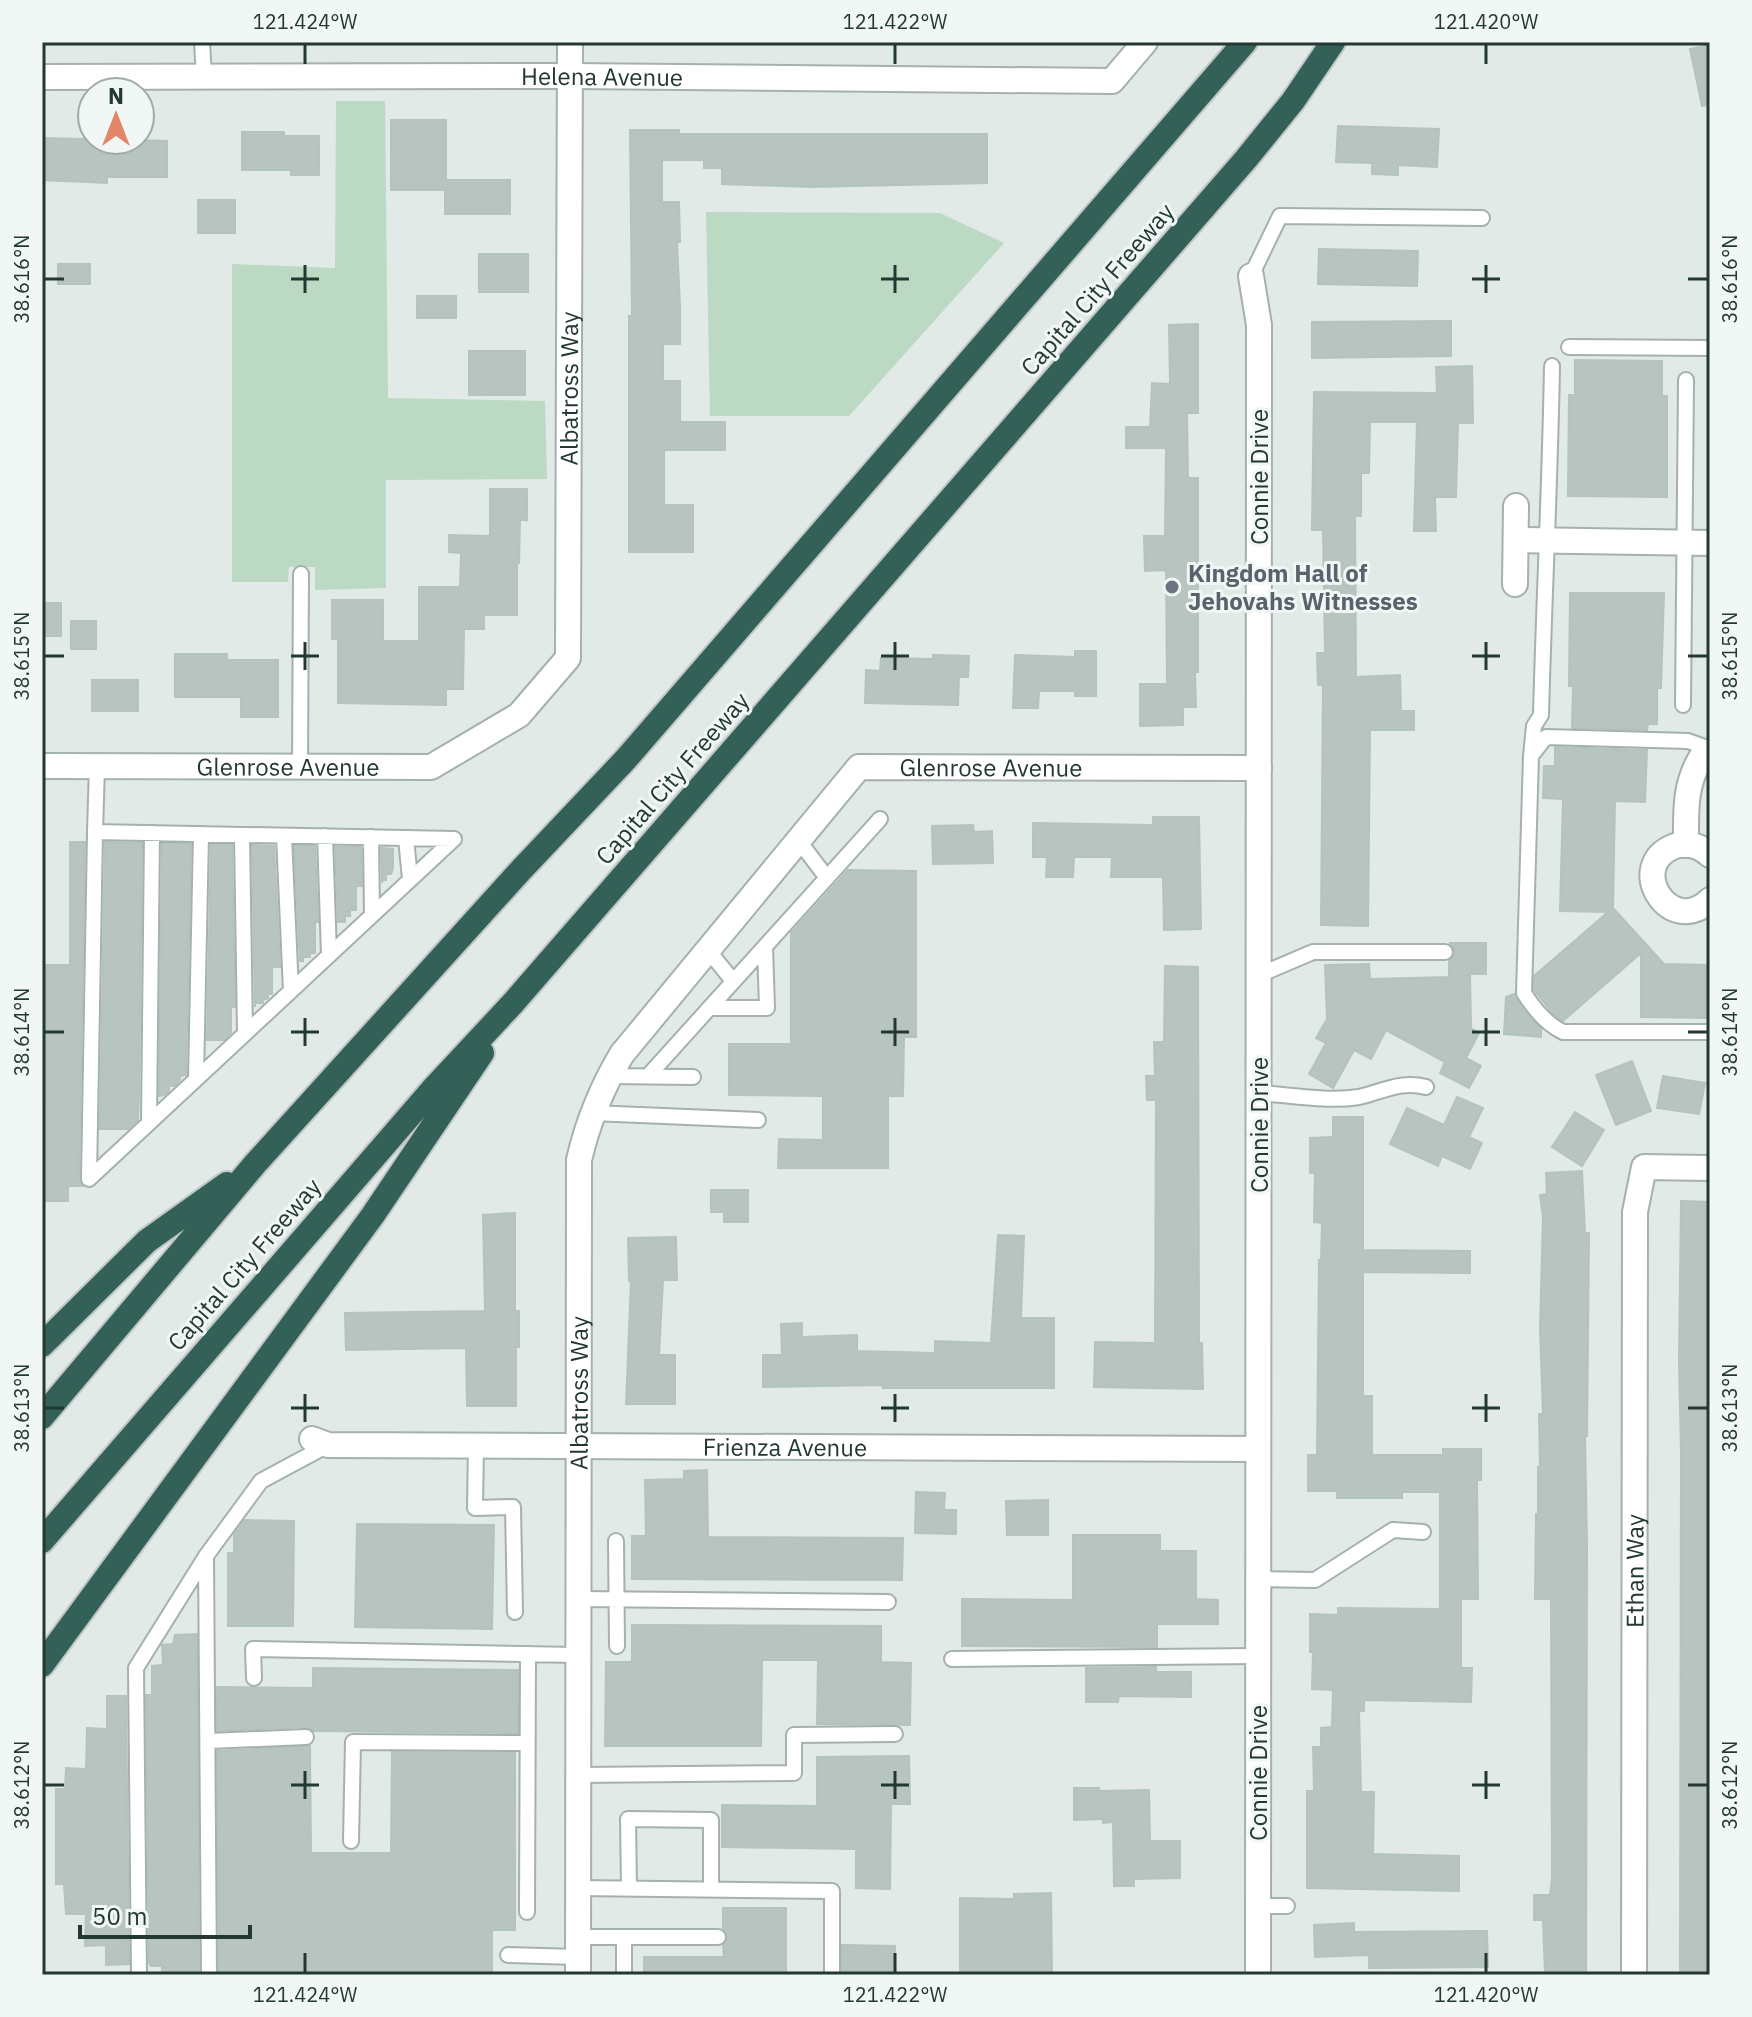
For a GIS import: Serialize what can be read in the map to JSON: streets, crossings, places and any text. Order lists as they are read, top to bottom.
{
  "streets": {
    "highway": ["Capital City Freeway"],
    "street": [
      "Helena Avenue",
      "Albatross Way",
      "Connie Drive",
      "Glenrose Avenue",
      "Frienza Avenue",
      "Ethan Way"
    ]
  },
  "crossings": [
    ["Helena Avenue", "Albatross Way"],
    ["Albatross Way", "Glenrose Avenue"],
    ["Albatross Way", "Frienza Avenue"],
    ["Connie Drive", "Glenrose Avenue"],
    ["Connie Drive", "Frienza Avenue"]
  ],
  "places": ["Kingdom Hall of Jehovahs Witnesses"],
  "scale_bar": "50 m",
  "north": "top",
  "coordinates": [
    "121.424°W",
    "121.422°W",
    "121.420°W",
    "38.616°N",
    "38.615°N",
    "38.614°N",
    "38.613°N",
    "38.612°N"
  ]
}
